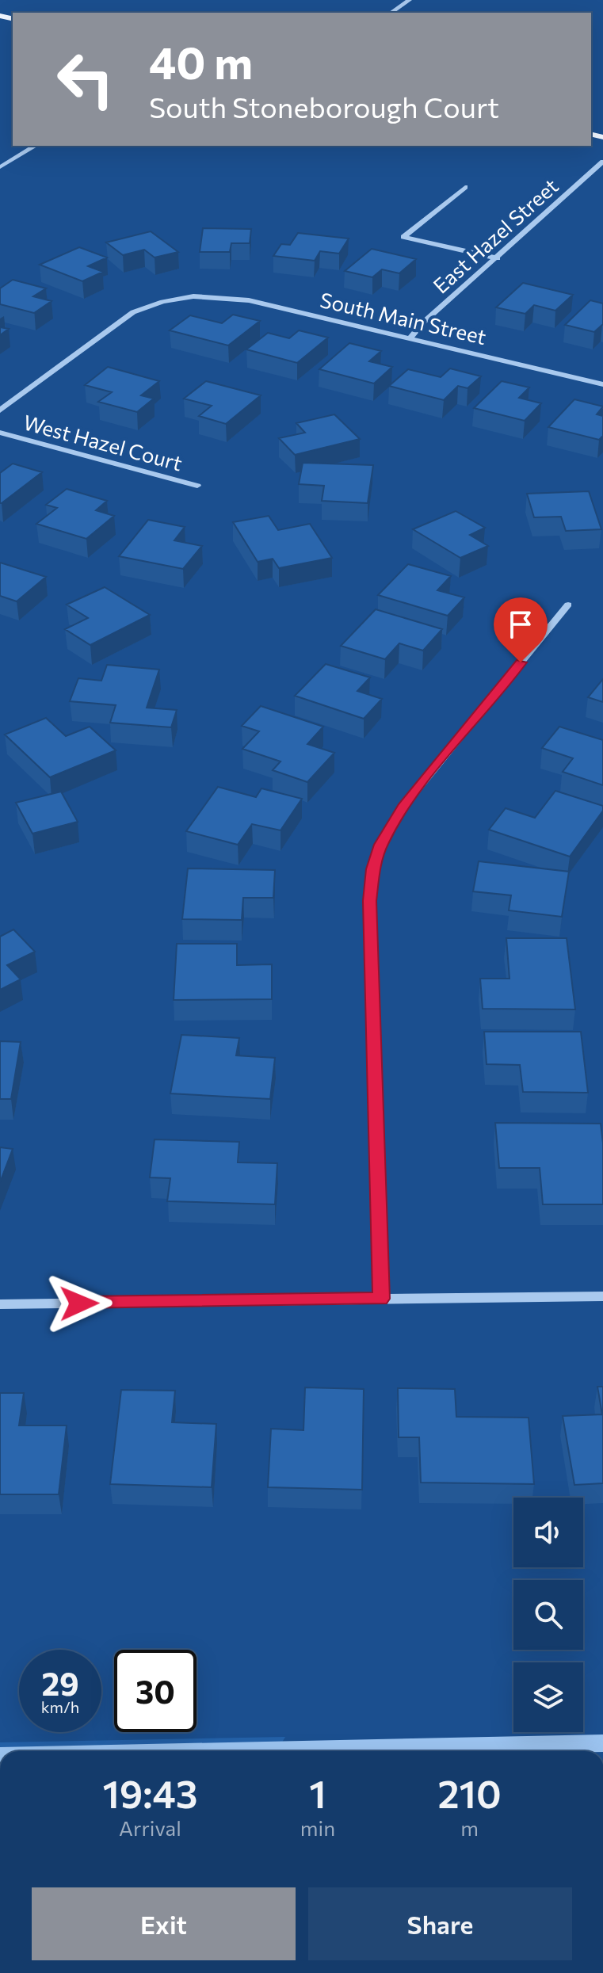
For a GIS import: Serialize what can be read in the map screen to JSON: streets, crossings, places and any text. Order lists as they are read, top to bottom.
{
  "streets": {
    "street": ["East Hazel Street", "South Main Street", "West Hazel Court"]
  },
  "crossings": [
    ["East Hazel Street", "South Main Street"]
  ],
  "page": {
    "turn": ["40 m", "South Stoneborough Court"],
    "speed": "29 km/h",
    "limit": "30",
    "eta": [
      "19:43",
      "Arrival",
      "1",
      "min",
      "210",
      "m"
    ],
    "buttons": ["Exit", "Share"]
  }
}
